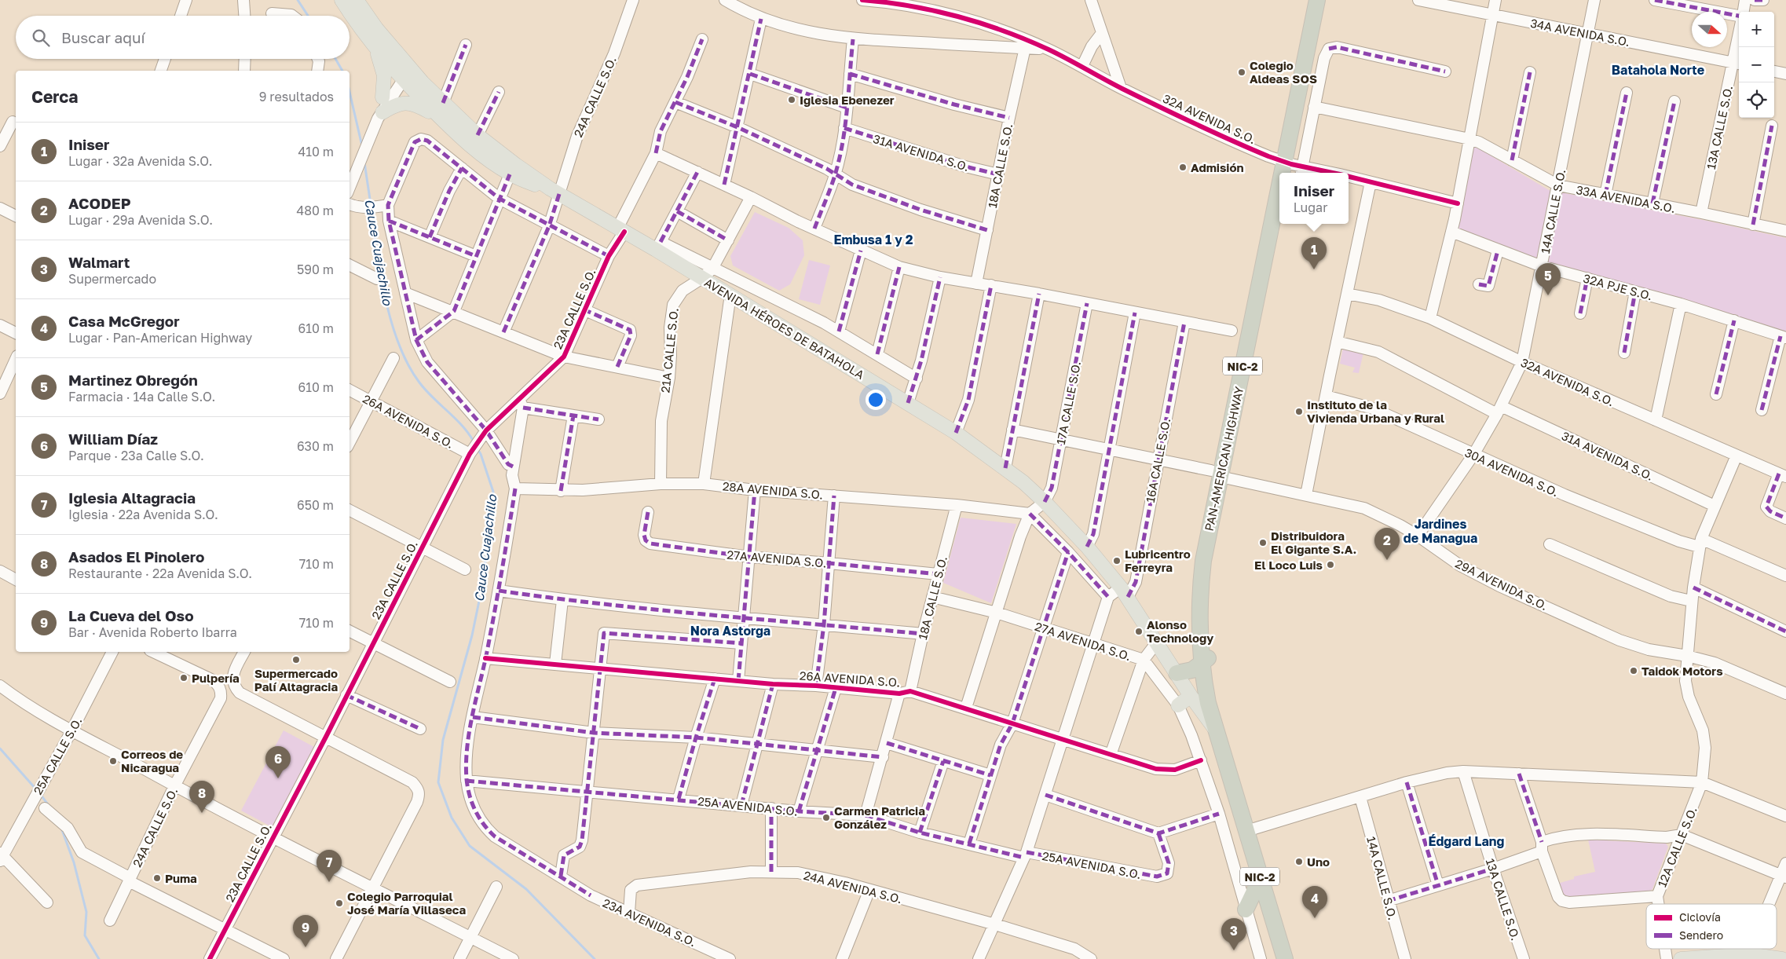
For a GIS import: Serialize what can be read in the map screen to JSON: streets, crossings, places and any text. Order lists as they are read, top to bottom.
{
  "streets": {
    "highway": ["NIC-2", "PAN-AMERICAN HIGHWAY"],
    "main road": ["AVENIDA HÉROES DE BATAHOLA"],
    "street": [
      "34A AVENIDA S.O.",
      "24A CALLE S.O.",
      "32A AVENIDA S.O.",
      "13A CALLE S.O.",
      "31A AVENIDA S.O.",
      "18A CALLE S.O.",
      "33A AVENIDA S.O.",
      "14A CALLE S.O.",
      "32A PJE S.O.",
      "23A CALLE S.O.",
      "21A CALLE S.O.",
      "17A CALLE S.O.",
      "26A AVENIDA S.O.",
      "16A CALLE S.O.",
      "30A AVENIDA S.O.",
      "28A AVENIDA S.O.",
      "27A AVENIDA S.O.",
      "29A AVENIDA S.O.",
      "25A CALLE S.O.",
      "25A AVENIDA S.O.",
      "12A CALLE S.O.",
      "24A AVENIDA S.O.",
      "23A AVENIDA S.O."
    ]
  },
  "crossings": [
    ["34A AVENIDA S.O.", "13A CALLE S.O."],
    ["34A AVENIDA S.O.", "14A CALLE S.O."],
    ["24A CALLE S.O.", "AVENIDA HÉROES DE BATAHOLA"],
    ["32A AVENIDA S.O.", "14A CALLE S.O."],
    ["32A AVENIDA S.O.", "PAN-AMERICAN HIGHWAY"],
    ["32A AVENIDA S.O.", "12A CALLE S.O."],
    ["13A CALLE S.O.", "33A AVENIDA S.O."],
    ["31A AVENIDA S.O.", "18A CALLE S.O."],
    ["31A AVENIDA S.O.", "14A CALLE S.O."],
    ["31A AVENIDA S.O.", "12A CALLE S.O."],
    ["18A CALLE S.O.", "26A AVENIDA S.O."],
    ["18A CALLE S.O.", "28A AVENIDA S.O."],
    ["18A CALLE S.O.", "27A AVENIDA S.O."],
    ["18A CALLE S.O.", "25A AVENIDA S.O."],
    ["33A AVENIDA S.O.", "14A CALLE S.O."],
    ["14A CALLE S.O.", "32A PJE S.O."],
    ["14A CALLE S.O.", "30A AVENIDA S.O."],
    ["14A CALLE S.O.", "29A AVENIDA S.O."],
    ["23A CALLE S.O.", "AVENIDA HÉROES DE BATAHOLA"],
    ["23A CALLE S.O.", "26A AVENIDA S.O."],
    ["AVENIDA HÉROES DE BATAHOLA", "21A CALLE S.O."],
    ["AVENIDA HÉROES DE BATAHOLA", "17A CALLE S.O."],
    ["AVENIDA HÉROES DE BATAHOLA", "PAN-AMERICAN HIGHWAY"],
    ["AVENIDA HÉROES DE BATAHOLA", "16A CALLE S.O."],
    ["21A CALLE S.O.", "28A AVENIDA S.O."],
    ["17A CALLE S.O.", "29A AVENIDA S.O."],
    ["26A AVENIDA S.O.", "23A AVENIDA S.O."],
    ["PAN-AMERICAN HIGHWAY", "29A AVENIDA S.O."],
    ["16A CALLE S.O.", "29A AVENIDA S.O."],
    ["30A AVENIDA S.O.", "12A CALLE S.O."],
    ["28A AVENIDA S.O.", "23A AVENIDA S.O."],
    ["29A AVENIDA S.O.", "12A CALLE S.O."],
    ["25A AVENIDA S.O.", "23A AVENIDA S.O."],
    ["24A AVENIDA S.O.", "23A AVENIDA S.O."]
  ],
  "districts": [
    "Batahola Norte",
    "Embusa 1 y 2",
    "Jardines de Managua",
    "Nora Astorga",
    "Édgard Lang"
  ],
  "water": ["Cauce Cuajachillo"],
  "places": [
    "Colegio Aldeas SOS",
    "Iglesia Ebenezer",
    "Admisión",
    "Instituto de la Vivienda Urbana y Rural",
    "Distribuidora El Gigante S.A.",
    "Lubricentro Ferreyra",
    "El Loco Luis",
    "Alonso Technology",
    "Supermercado Palí Altagracia",
    "Taidok Motors",
    "Pulpería",
    "Correos de Nicaragua",
    "Carmen Patricia González",
    "Uno",
    "Puma",
    "Colegio Parroquial José María Villaseca"
  ],
  "legend": ["Ciclovía", "Sendero"],
  "north": "right",
  "page": {
    "map_buttons": ["+", "−"],
    "search": "Buscar aquí",
    "heading": ["Cerca", "9 resultados"],
    "list": [
      {
        "mark": "1",
        "name": "Iniser",
        "note": "Lugar · 32a Avenida S.O.",
        "value": "410 m"
      },
      {
        "mark": "2",
        "name": "ACODEP",
        "note": "Lugar · 29a Avenida S.O.",
        "value": "480 m"
      },
      {
        "mark": "3",
        "name": "Walmart",
        "note": "Supermercado",
        "value": "590 m"
      },
      {
        "mark": "4",
        "name": "Casa McGregor",
        "note": "Lugar · Pan-American Highway",
        "value": "610 m"
      },
      {
        "mark": "5",
        "name": "Martinez Obregón",
        "note": "Farmacia · 14a Calle S.O.",
        "value": "610 m"
      },
      {
        "mark": "6",
        "name": "William Díaz",
        "note": "Parque · 23a Calle S.O.",
        "value": "630 m"
      },
      {
        "mark": "7",
        "name": "Iglesia Altagracia",
        "note": "Iglesia · 22a Avenida S.O.",
        "value": "650 m"
      },
      {
        "mark": "8",
        "name": "Asados El Pinolero",
        "note": "Restaurante · 22a Avenida S.O.",
        "value": "710 m"
      },
      {
        "mark": "9",
        "name": "La Cueva del Oso",
        "note": "Bar · Avenida Roberto Ibarra",
        "value": "710 m"
      }
    ],
    "popup": ["Iniser", "Lugar"],
    "pins": [
      "1",
      "5",
      "2",
      "6",
      "8",
      "7",
      "4",
      "9",
      "3"
    ]
  }
}
